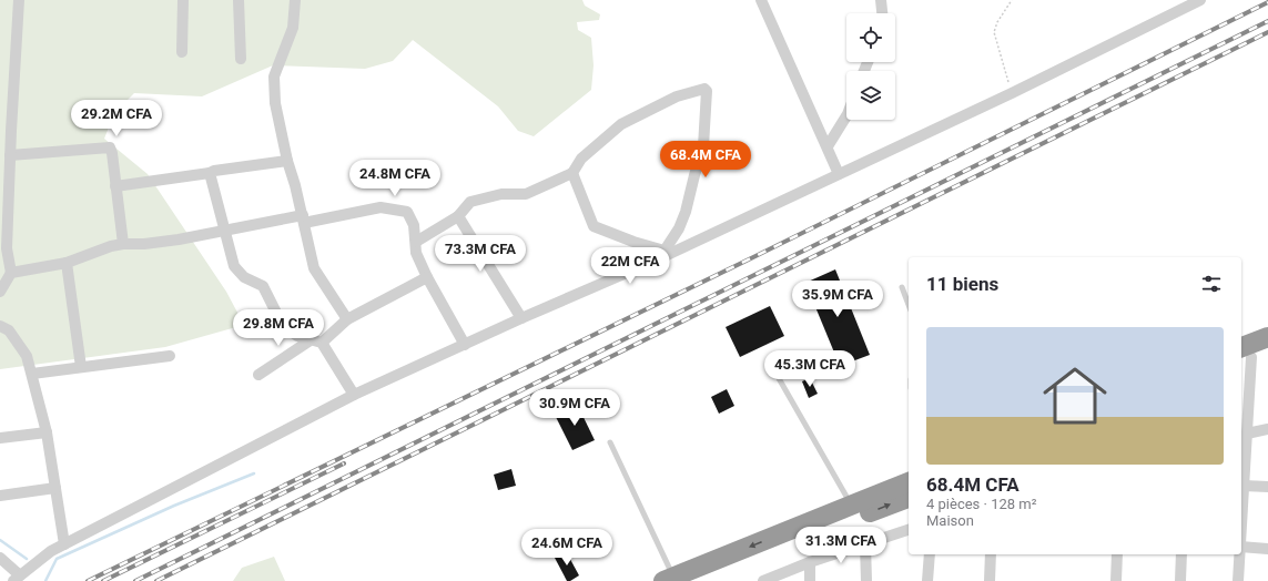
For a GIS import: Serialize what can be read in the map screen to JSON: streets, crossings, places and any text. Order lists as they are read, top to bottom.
{
  "page": {
    "price": [
      "29.2M CFA",
      "68.4M CFA",
      "24.8M CFA",
      "73.3M CFA",
      "22M CFA",
      "35.9M CFA",
      "29.8M CFA",
      "45.3M CFA",
      "30.9M CFA",
      "31.3M CFA",
      "24.6M CFA"
    ],
    "heading": "11 biens",
    "list": [
      {
        "name": "68.4M CFA",
        "note": "4 pièces · 128 m² · Maison"
      }
    ]
  }
}
